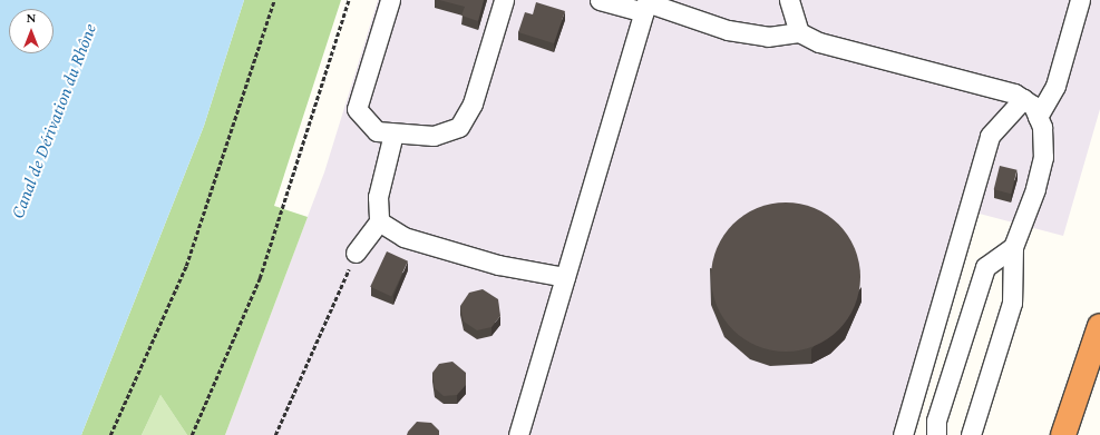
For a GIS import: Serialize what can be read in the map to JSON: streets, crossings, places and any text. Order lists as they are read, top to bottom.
{
  "water": ["Canal de Dérivation du Rhône"],
  "north": "top"
}
